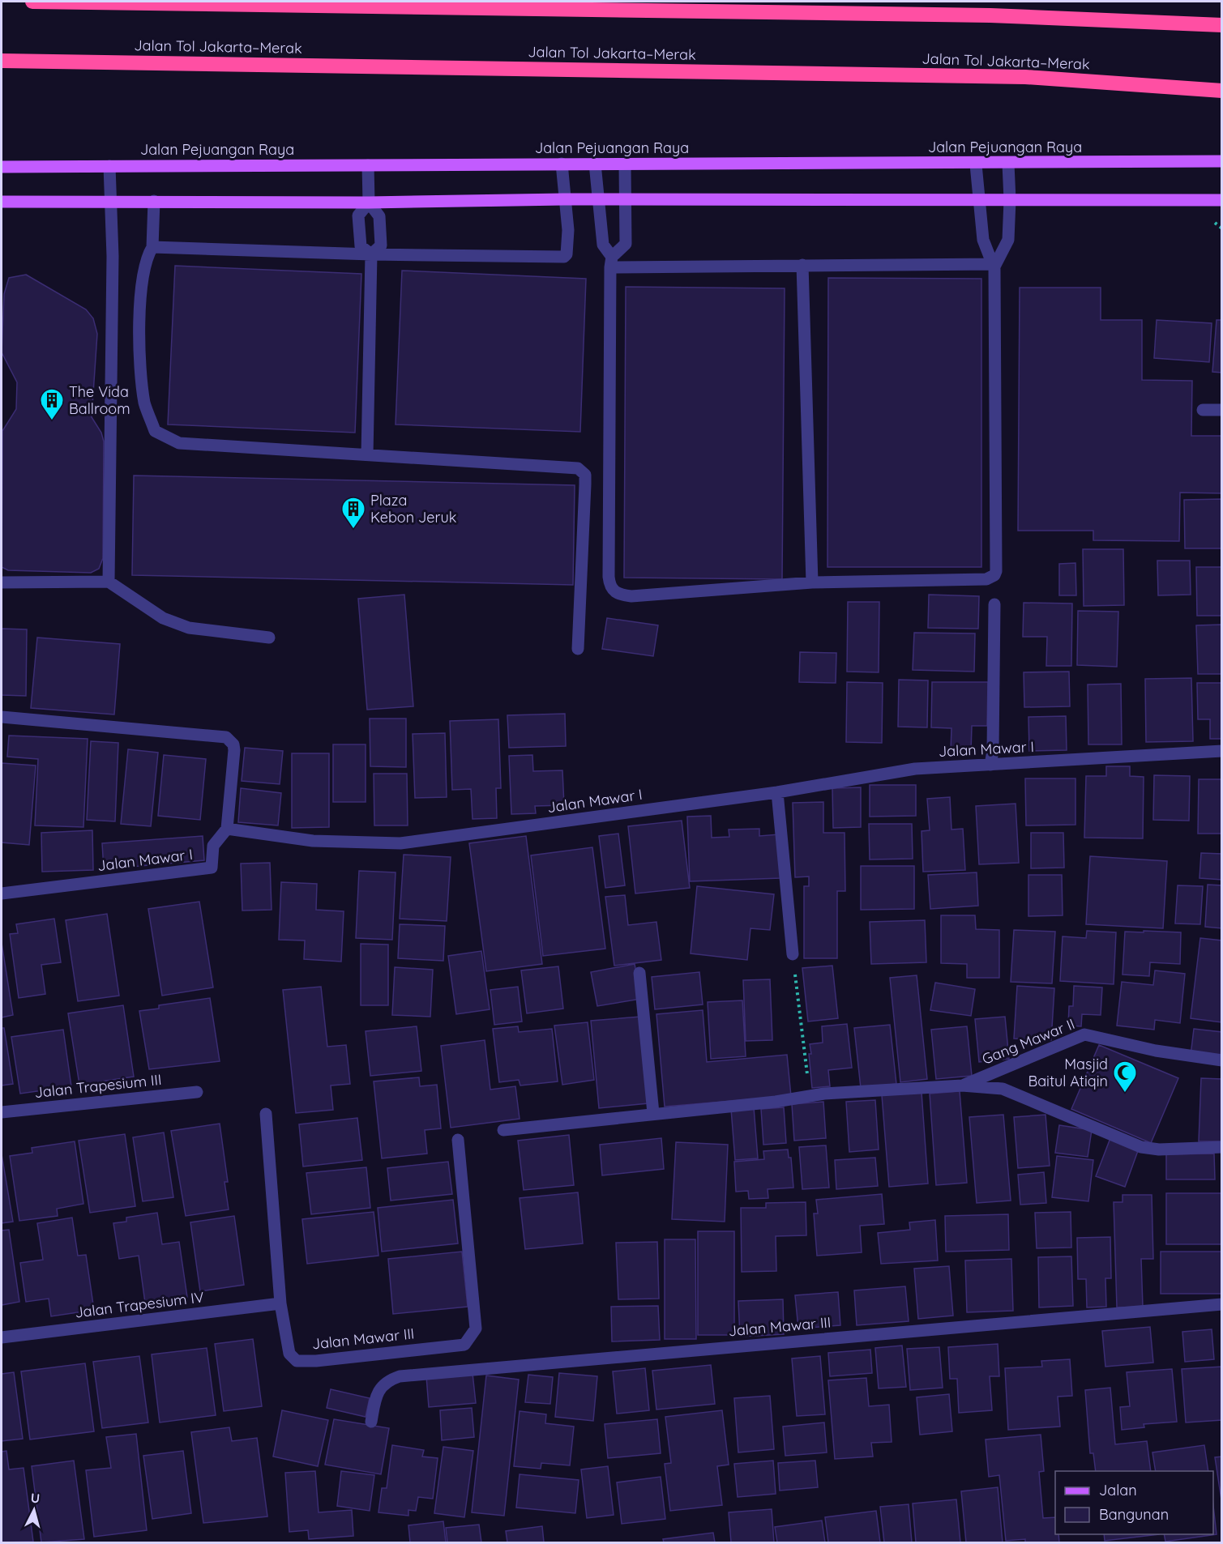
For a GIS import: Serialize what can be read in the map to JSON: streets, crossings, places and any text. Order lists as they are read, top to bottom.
{
  "streets": {
    "highway": ["Jalan Tol Jakarta–Merak"],
    "main road": ["Jalan Pejuangan Raya"],
    "street": [
      "Jalan Mawar I",
      "Gang Mawar II",
      "Jalan Trapesium III",
      "Jalan Trapesium IV",
      "Jalan Mawar III"
    ]
  },
  "crossings": [
    ["Jalan Trapesium IV", "Jalan Mawar III"]
  ],
  "places": {
    "building": ["The Vida Ballroom", "Plaza Kebon Jeruk"],
    "mosque": ["Masjid Baitul Atiqin"]
  },
  "legend": ["Jalan", "Bangunan"],
  "north": "top"
}
